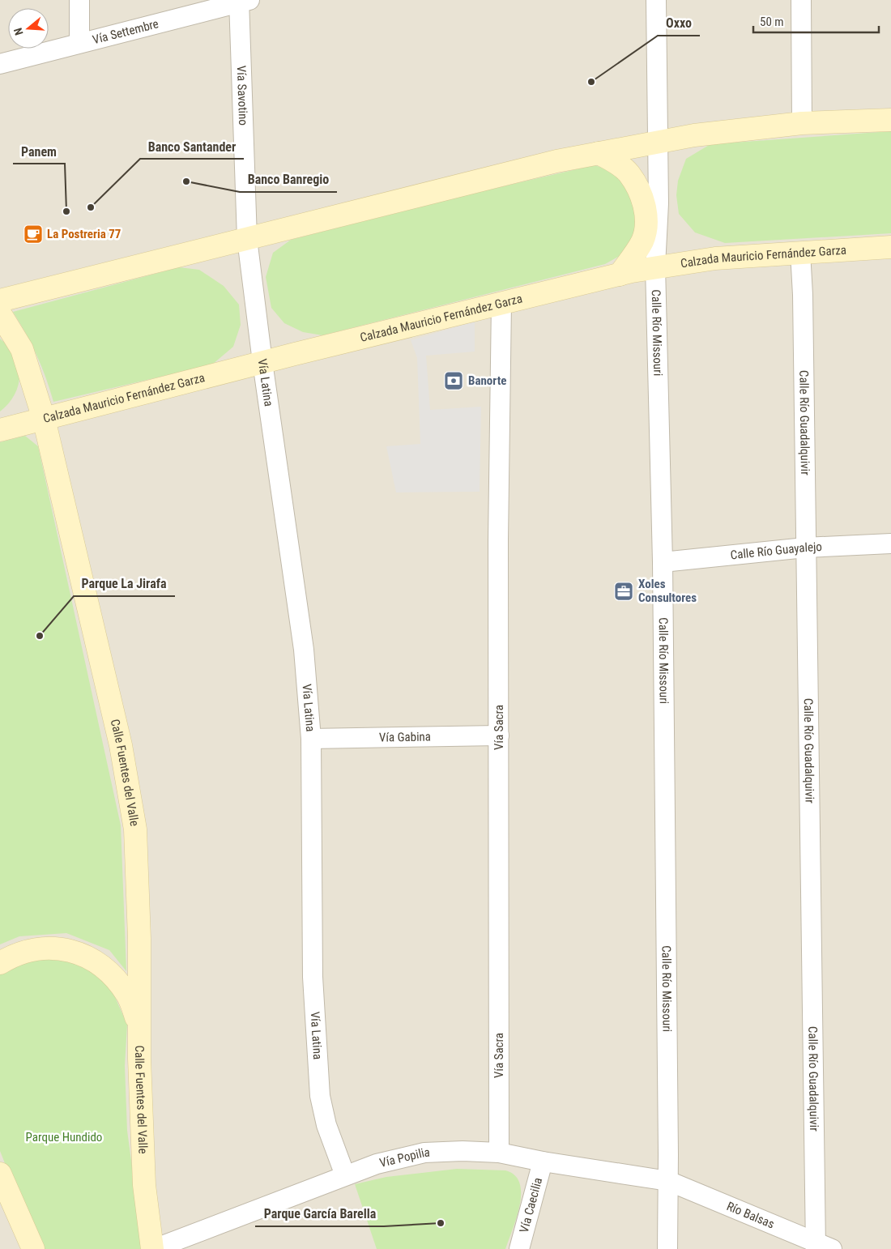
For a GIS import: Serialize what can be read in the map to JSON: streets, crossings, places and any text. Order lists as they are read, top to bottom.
{
  "streets": {
    "main road": ["Calzada Mauricio Fernández Garza", "Calle Fuentes del Valle"],
    "street": [
      "Vía Settembre",
      "Vía Savotino",
      "Calle Río Missouri",
      "Vía Latina",
      "Calle Río Guadalquivir",
      "Calle Río Guayalejo",
      "Vía Sacra",
      "Vía Gabina",
      "Vía Popilia",
      "Vía Caecilia",
      "Río Balsas"
    ]
  },
  "crossings": [
    ["Vía Settembre", "Vía Savotino"],
    ["Vía Savotino", "Vía Latina"],
    ["Calzada Mauricio Fernández Garza", "Calle Río Missouri"],
    ["Calzada Mauricio Fernández Garza", "Vía Latina"],
    ["Calzada Mauricio Fernández Garza", "Calle Río Guadalquivir"],
    ["Calzada Mauricio Fernández Garza", "Vía Sacra"],
    ["Calzada Mauricio Fernández Garza", "Calle Fuentes del Valle"],
    ["Calle Río Missouri", "Calle Río Guayalejo"],
    ["Calle Río Missouri", "Vía Popilia"],
    ["Calle Río Missouri", "Río Balsas"],
    ["Vía Latina", "Vía Gabina"],
    ["Vía Latina", "Vía Popilia"],
    ["Calle Río Guadalquivir", "Calle Río Guayalejo"],
    ["Calle Río Guadalquivir", "Río Balsas"],
    ["Vía Sacra", "Vía Gabina"],
    ["Vía Sacra", "Vía Popilia"],
    ["Calle Fuentes del Valle", "Vía Popilia"],
    ["Vía Popilia", "Vía Caecilia"],
    ["Vía Popilia", "Río Balsas"]
  ],
  "parks": ["Parque Hundido"],
  "places": {
    "other": [
      "Oxxo",
      "Banco Banregio",
      "Banco Santander",
      "Panem",
      "Parque La Jirafa",
      "Parque García Barella"
    ],
    "cafe": ["La Postreria 77"],
    "bank": ["Banorte"],
    "office": ["Xoles Consultores"]
  },
  "scale_bar": "50 m",
  "north": "left"
}
